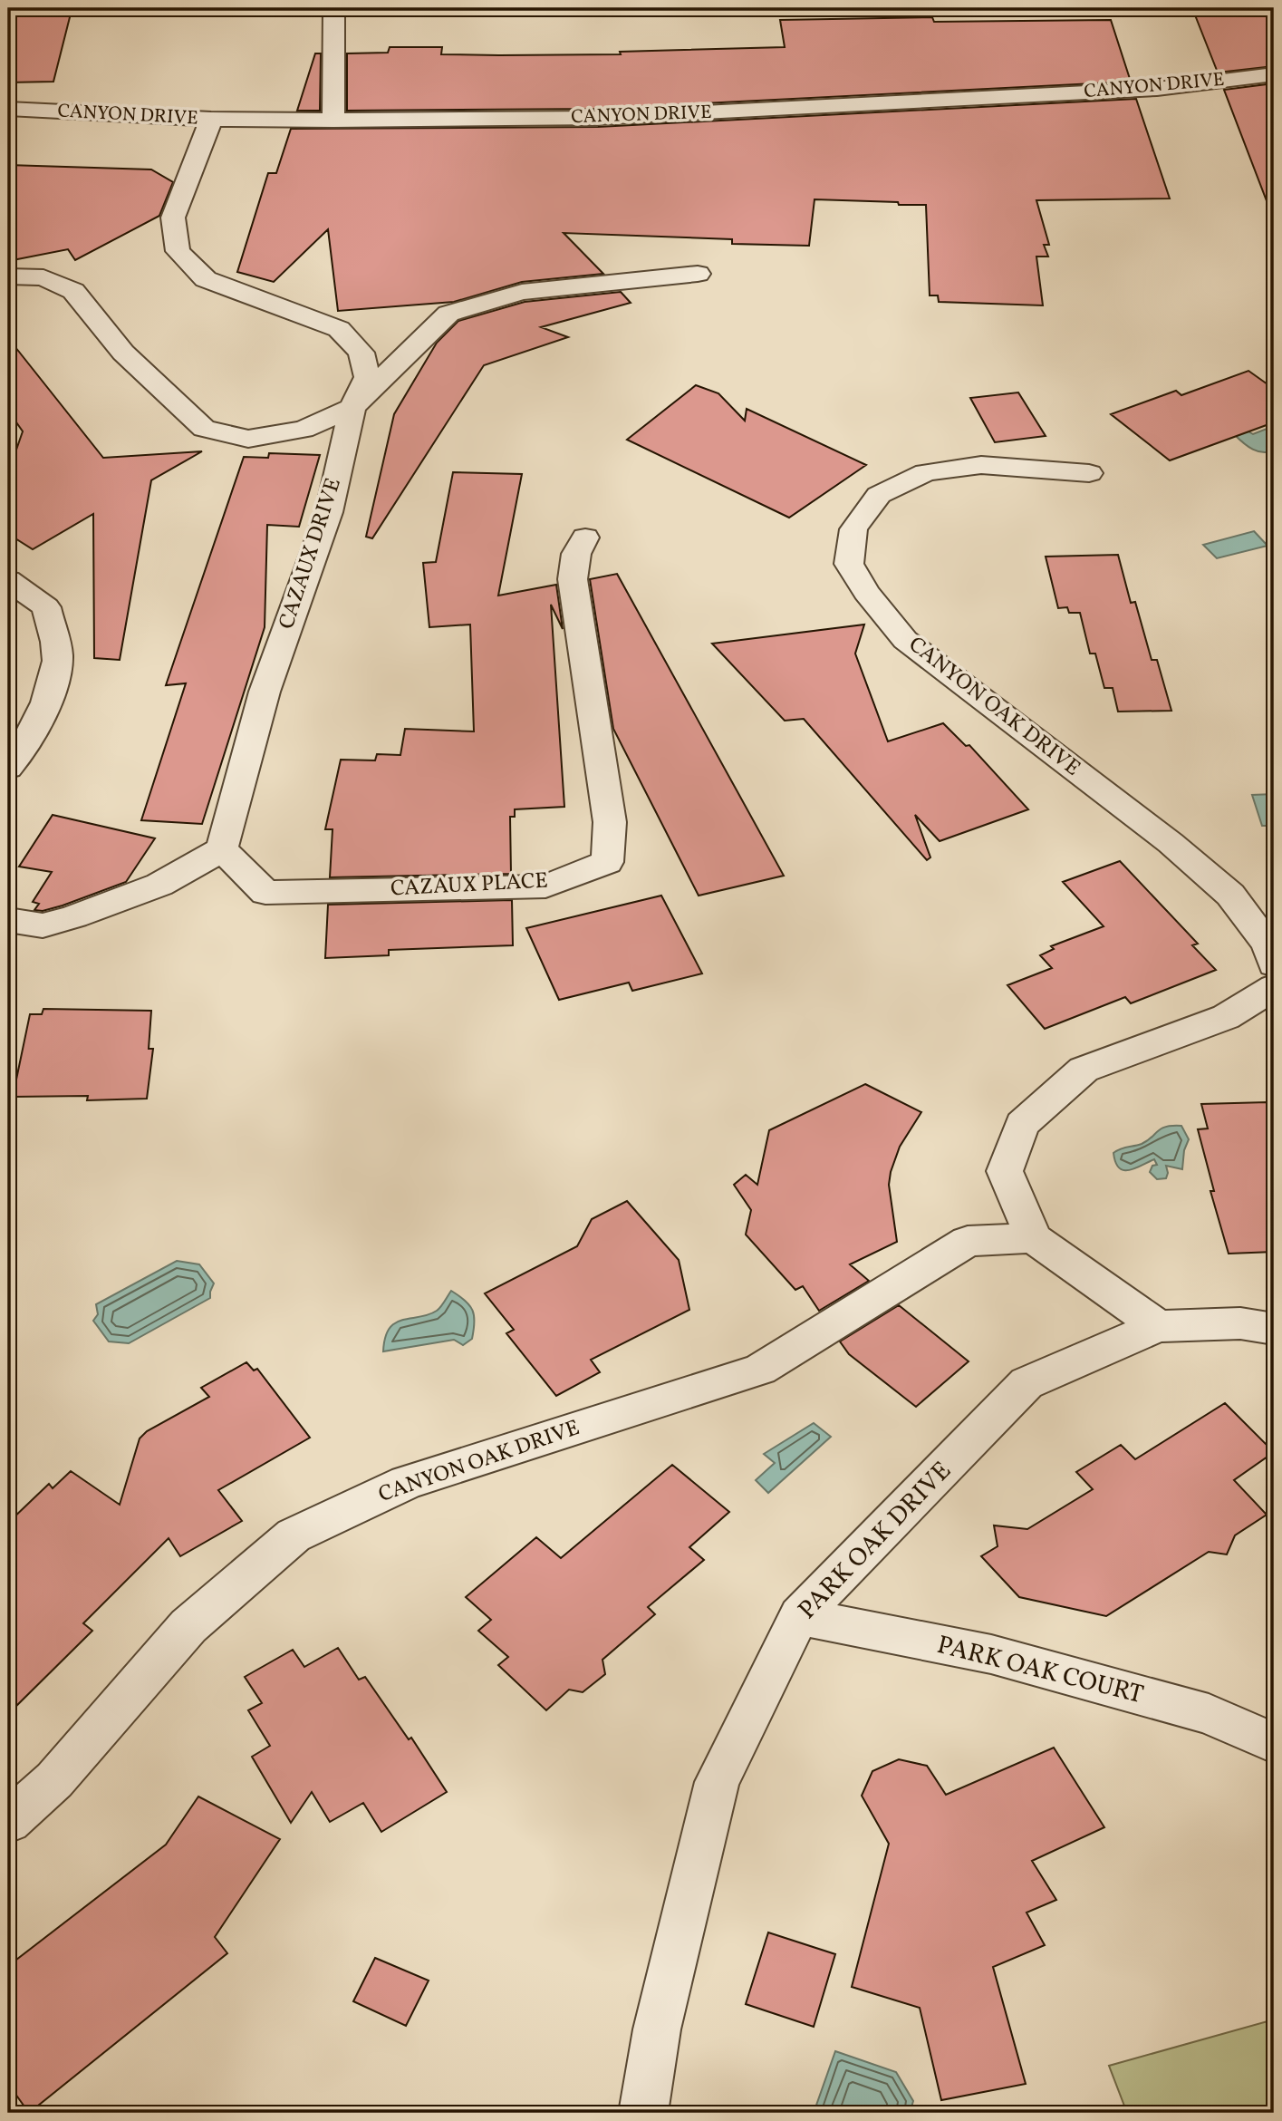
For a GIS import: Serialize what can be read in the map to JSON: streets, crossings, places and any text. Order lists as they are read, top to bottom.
{
  "streets": {
    "street": [
      "CANYON DRIVE",
      "CAZAUX DRIVE",
      "CANYON OAK DRIVE",
      "CAZAUX PLACE",
      "PARK OAK DRIVE",
      "PARK OAK COURT"
    ]
  },
  "crossings": [
    ["CANYON DRIVE", "CAZAUX DRIVE"],
    ["CAZAUX DRIVE", "CAZAUX PLACE"],
    ["PARK OAK DRIVE", "PARK OAK COURT"]
  ]
}
